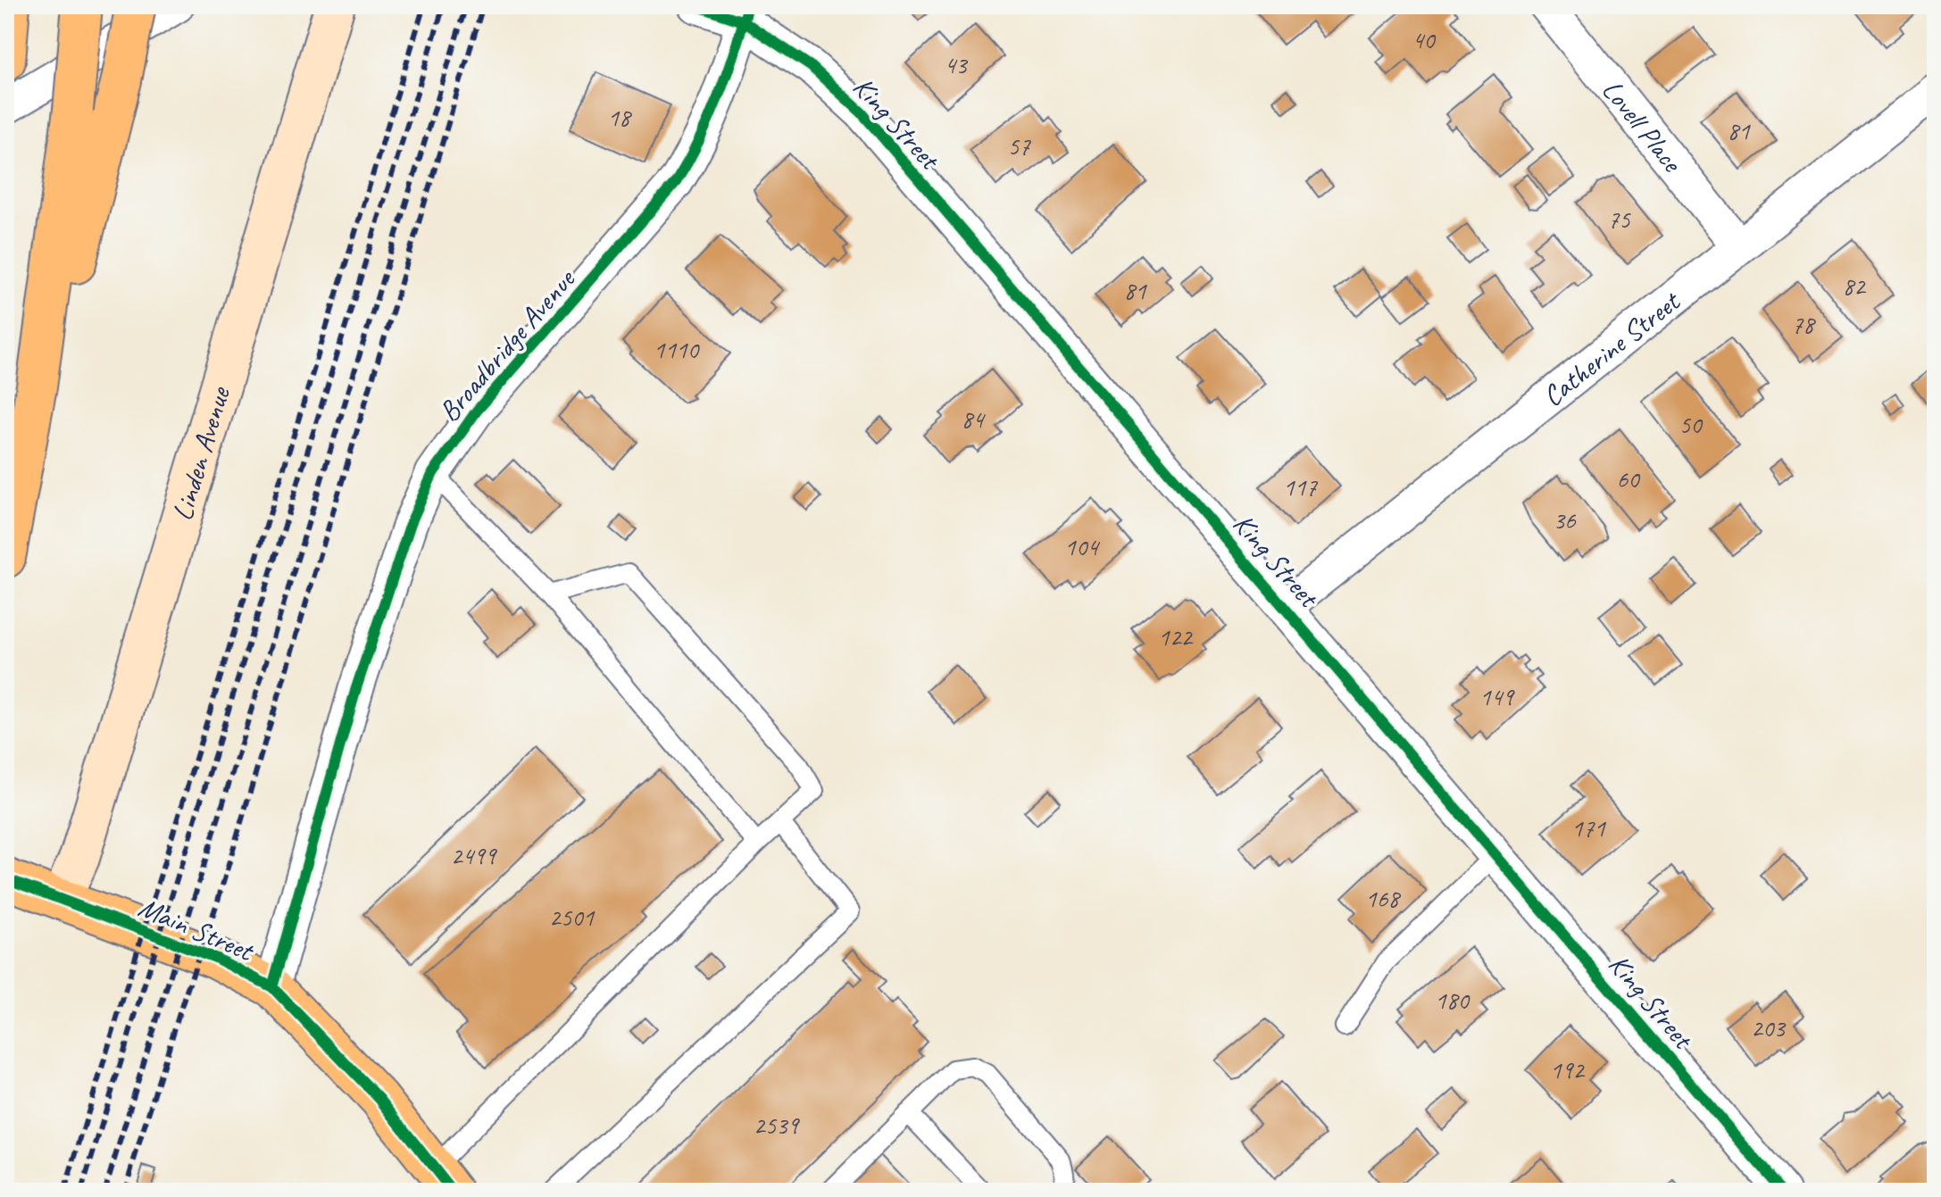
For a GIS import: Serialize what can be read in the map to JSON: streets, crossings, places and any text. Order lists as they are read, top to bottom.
{
  "streets": {
    "main road": ["Main Street"],
    "street": [
      "King Street",
      "Lovell Place",
      "Broadbridge Avenue",
      "Catherine Street",
      "Linden Avenue"
    ]
  },
  "crossings": [
    ["King Street", "Broadbridge Avenue"],
    ["King Street", "Catherine Street"],
    ["Lovell Place", "Catherine Street"],
    ["Broadbridge Avenue", "Main Street"],
    ["Linden Avenue", "Main Street"]
  ],
  "house_numbers": [
    "40",
    "43",
    "18",
    "81",
    "57",
    "75",
    "82",
    "81",
    "78",
    "1110",
    "84",
    "50",
    "60",
    "117",
    "36",
    "104",
    "122",
    "149",
    "171",
    "2499",
    "168",
    "2501",
    "180",
    "203",
    "192",
    "2539"
  ]
}
